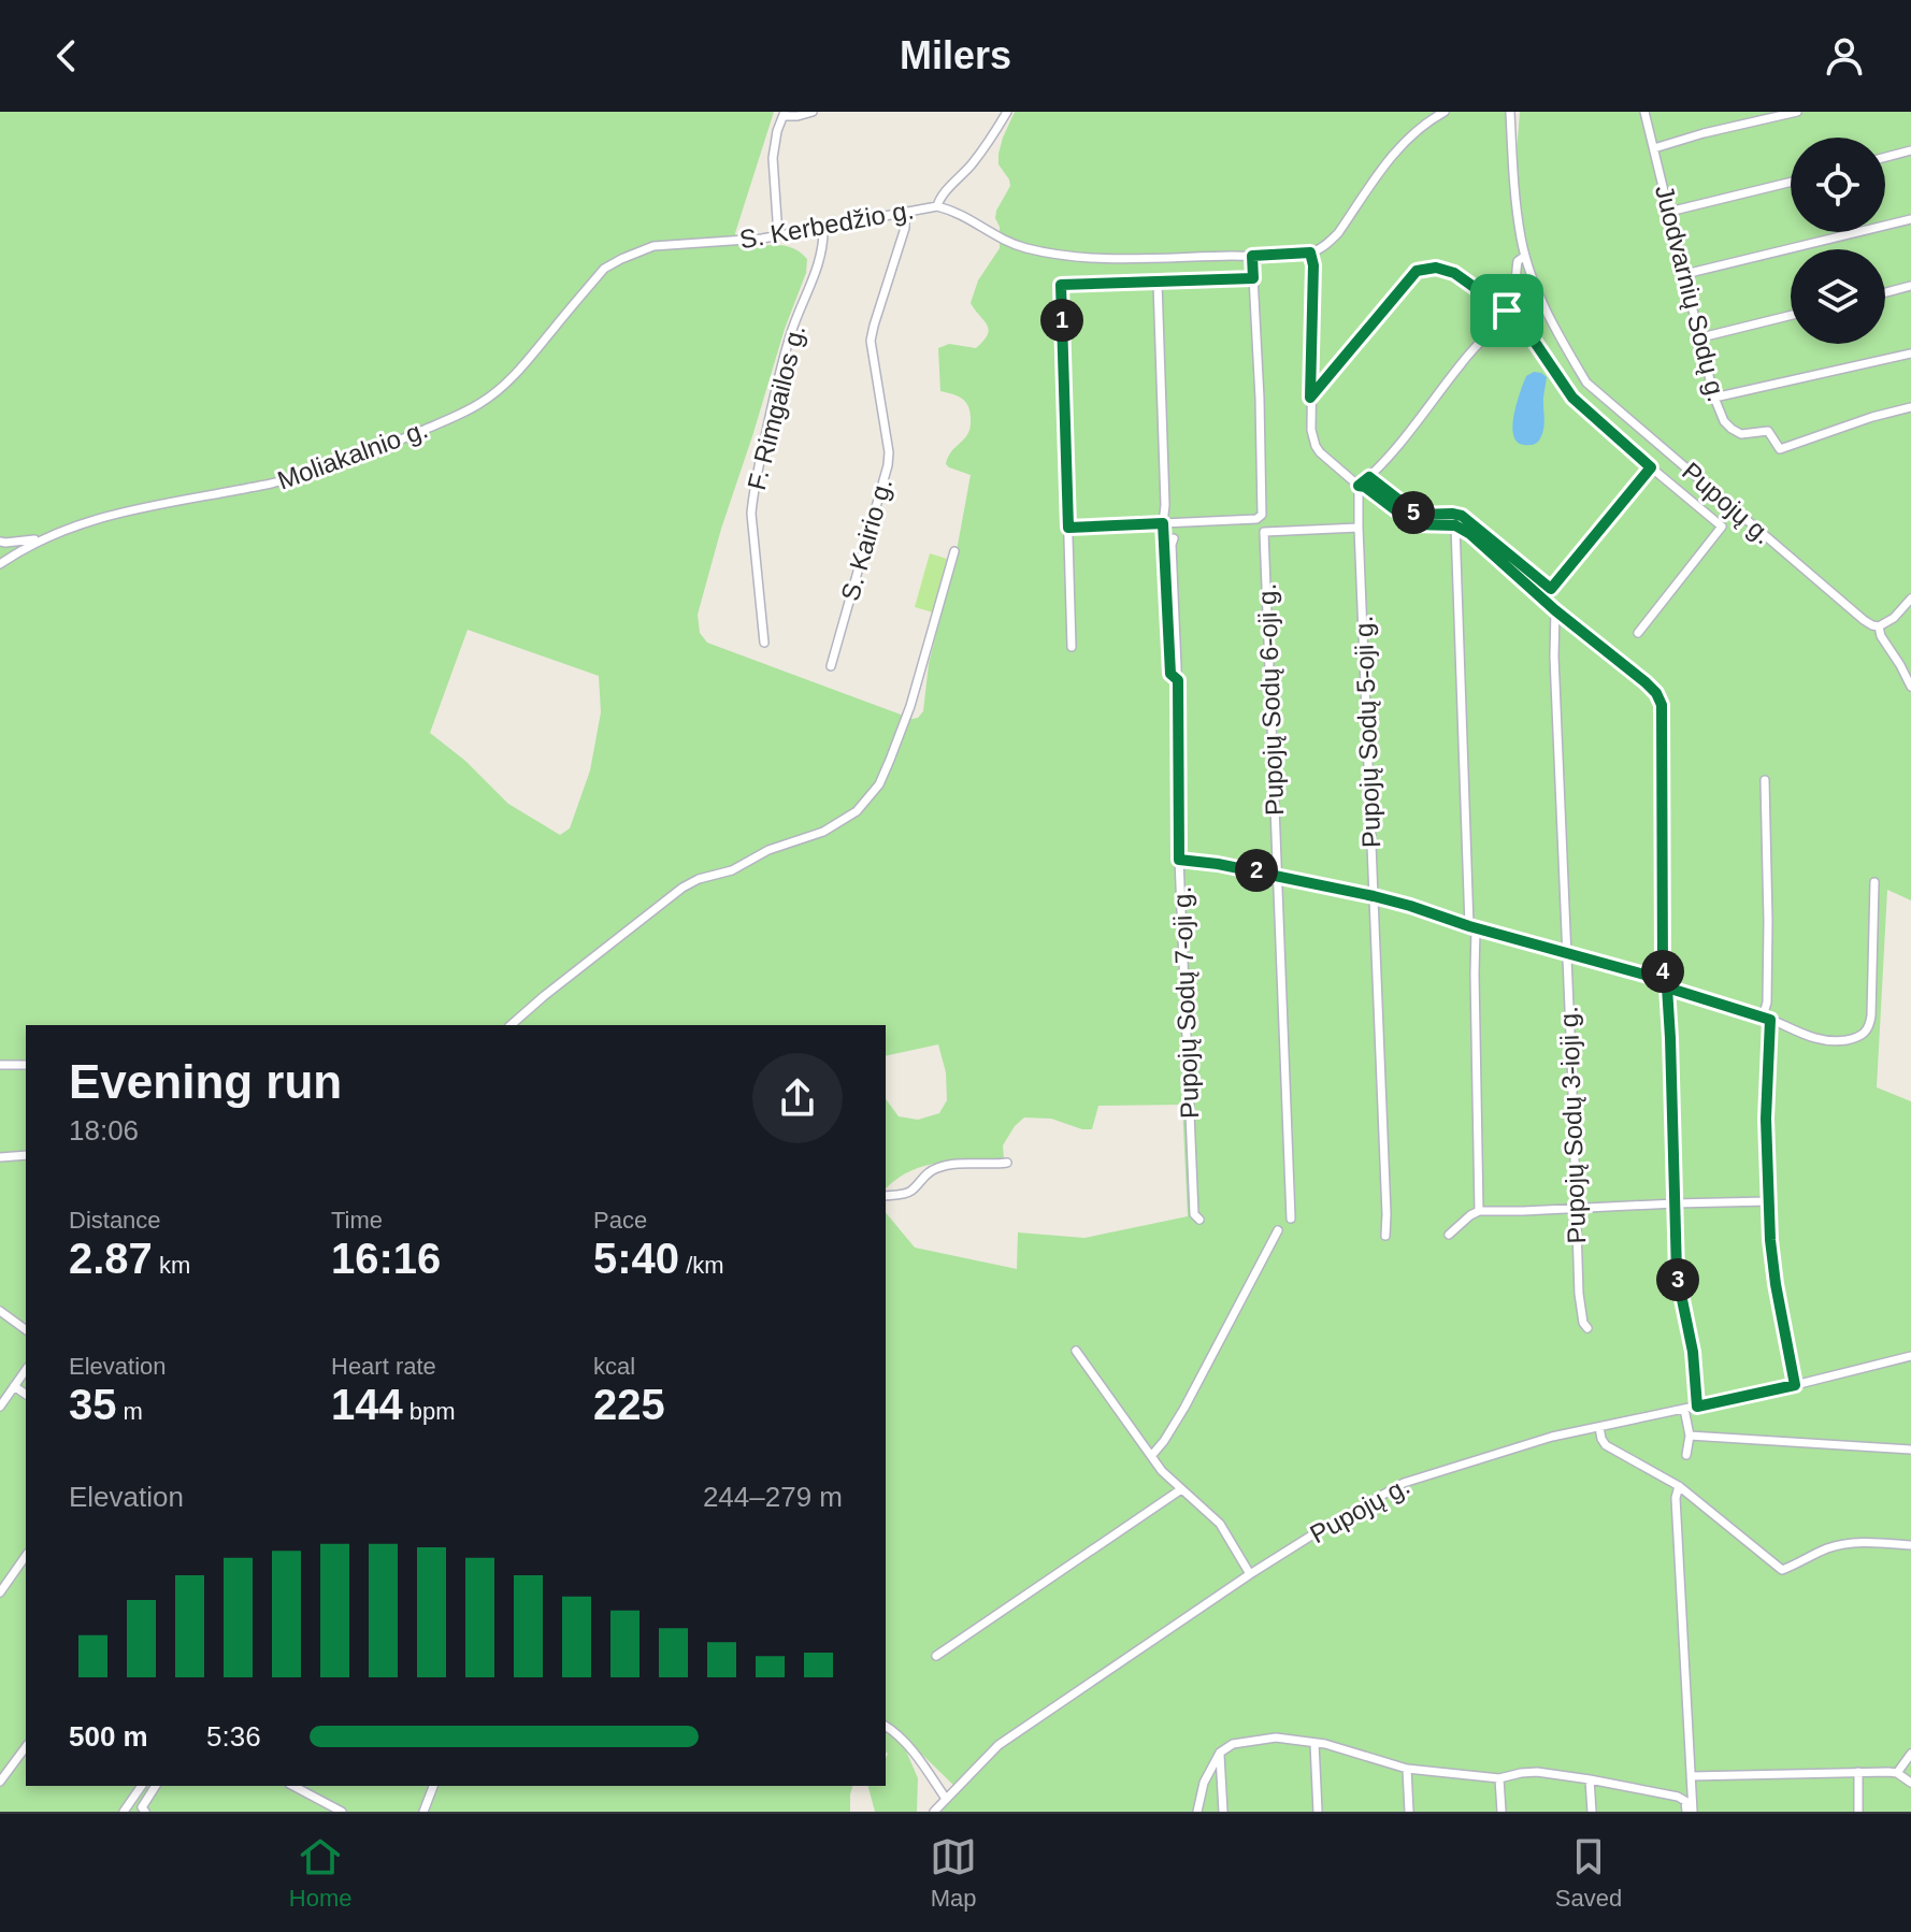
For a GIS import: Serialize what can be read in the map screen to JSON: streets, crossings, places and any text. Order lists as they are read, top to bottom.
{
  "streets": {
    "street": [
      "S. Kerbedžio g.",
      "Juodvarnių Sodų g.",
      "F. Rimgailos g.",
      "Moliakalnio g.",
      "Pupojų g.",
      "S. Kairio g.",
      "Pupojų Sodų 6-oji g.",
      "Pupojų Sodų 5-oji g.",
      "Pupojų Sodų 7-oji g.",
      "Pupojų Sodų 3-ioji g."
    ]
  },
  "crossings": [
    ["S. Kerbedžio g.", "F. Rimgailos g."],
    ["S. Kerbedžio g.", "Moliakalnio g."],
    ["S. Kerbedžio g.", "S. Kairio g."],
    ["Pupojų Sodų 6-oji g.", "Pupojų Sodų 5-oji g."]
  ],
  "page": {
    "header": "Milers",
    "pins": [
      "1",
      "5",
      "2",
      "4",
      "3"
    ],
    "heading": ["Evening run", "18:06"],
    "stats": [
      ["Distance", "2.87 km"],
      ["Time", "16:16"],
      ["Pace", "5:40 /km"],
      ["Elevation", "35 m"],
      ["Heart rate", "144 bpm"],
      ["kcal", "225"]
    ],
    "chart": ["Elevation", "244–279 m"],
    "list": [
      {
        "name": "500 m",
        "note": "5:36"
      }
    ],
    "tabs": ["Home", "Map", "Saved"]
  }
}
